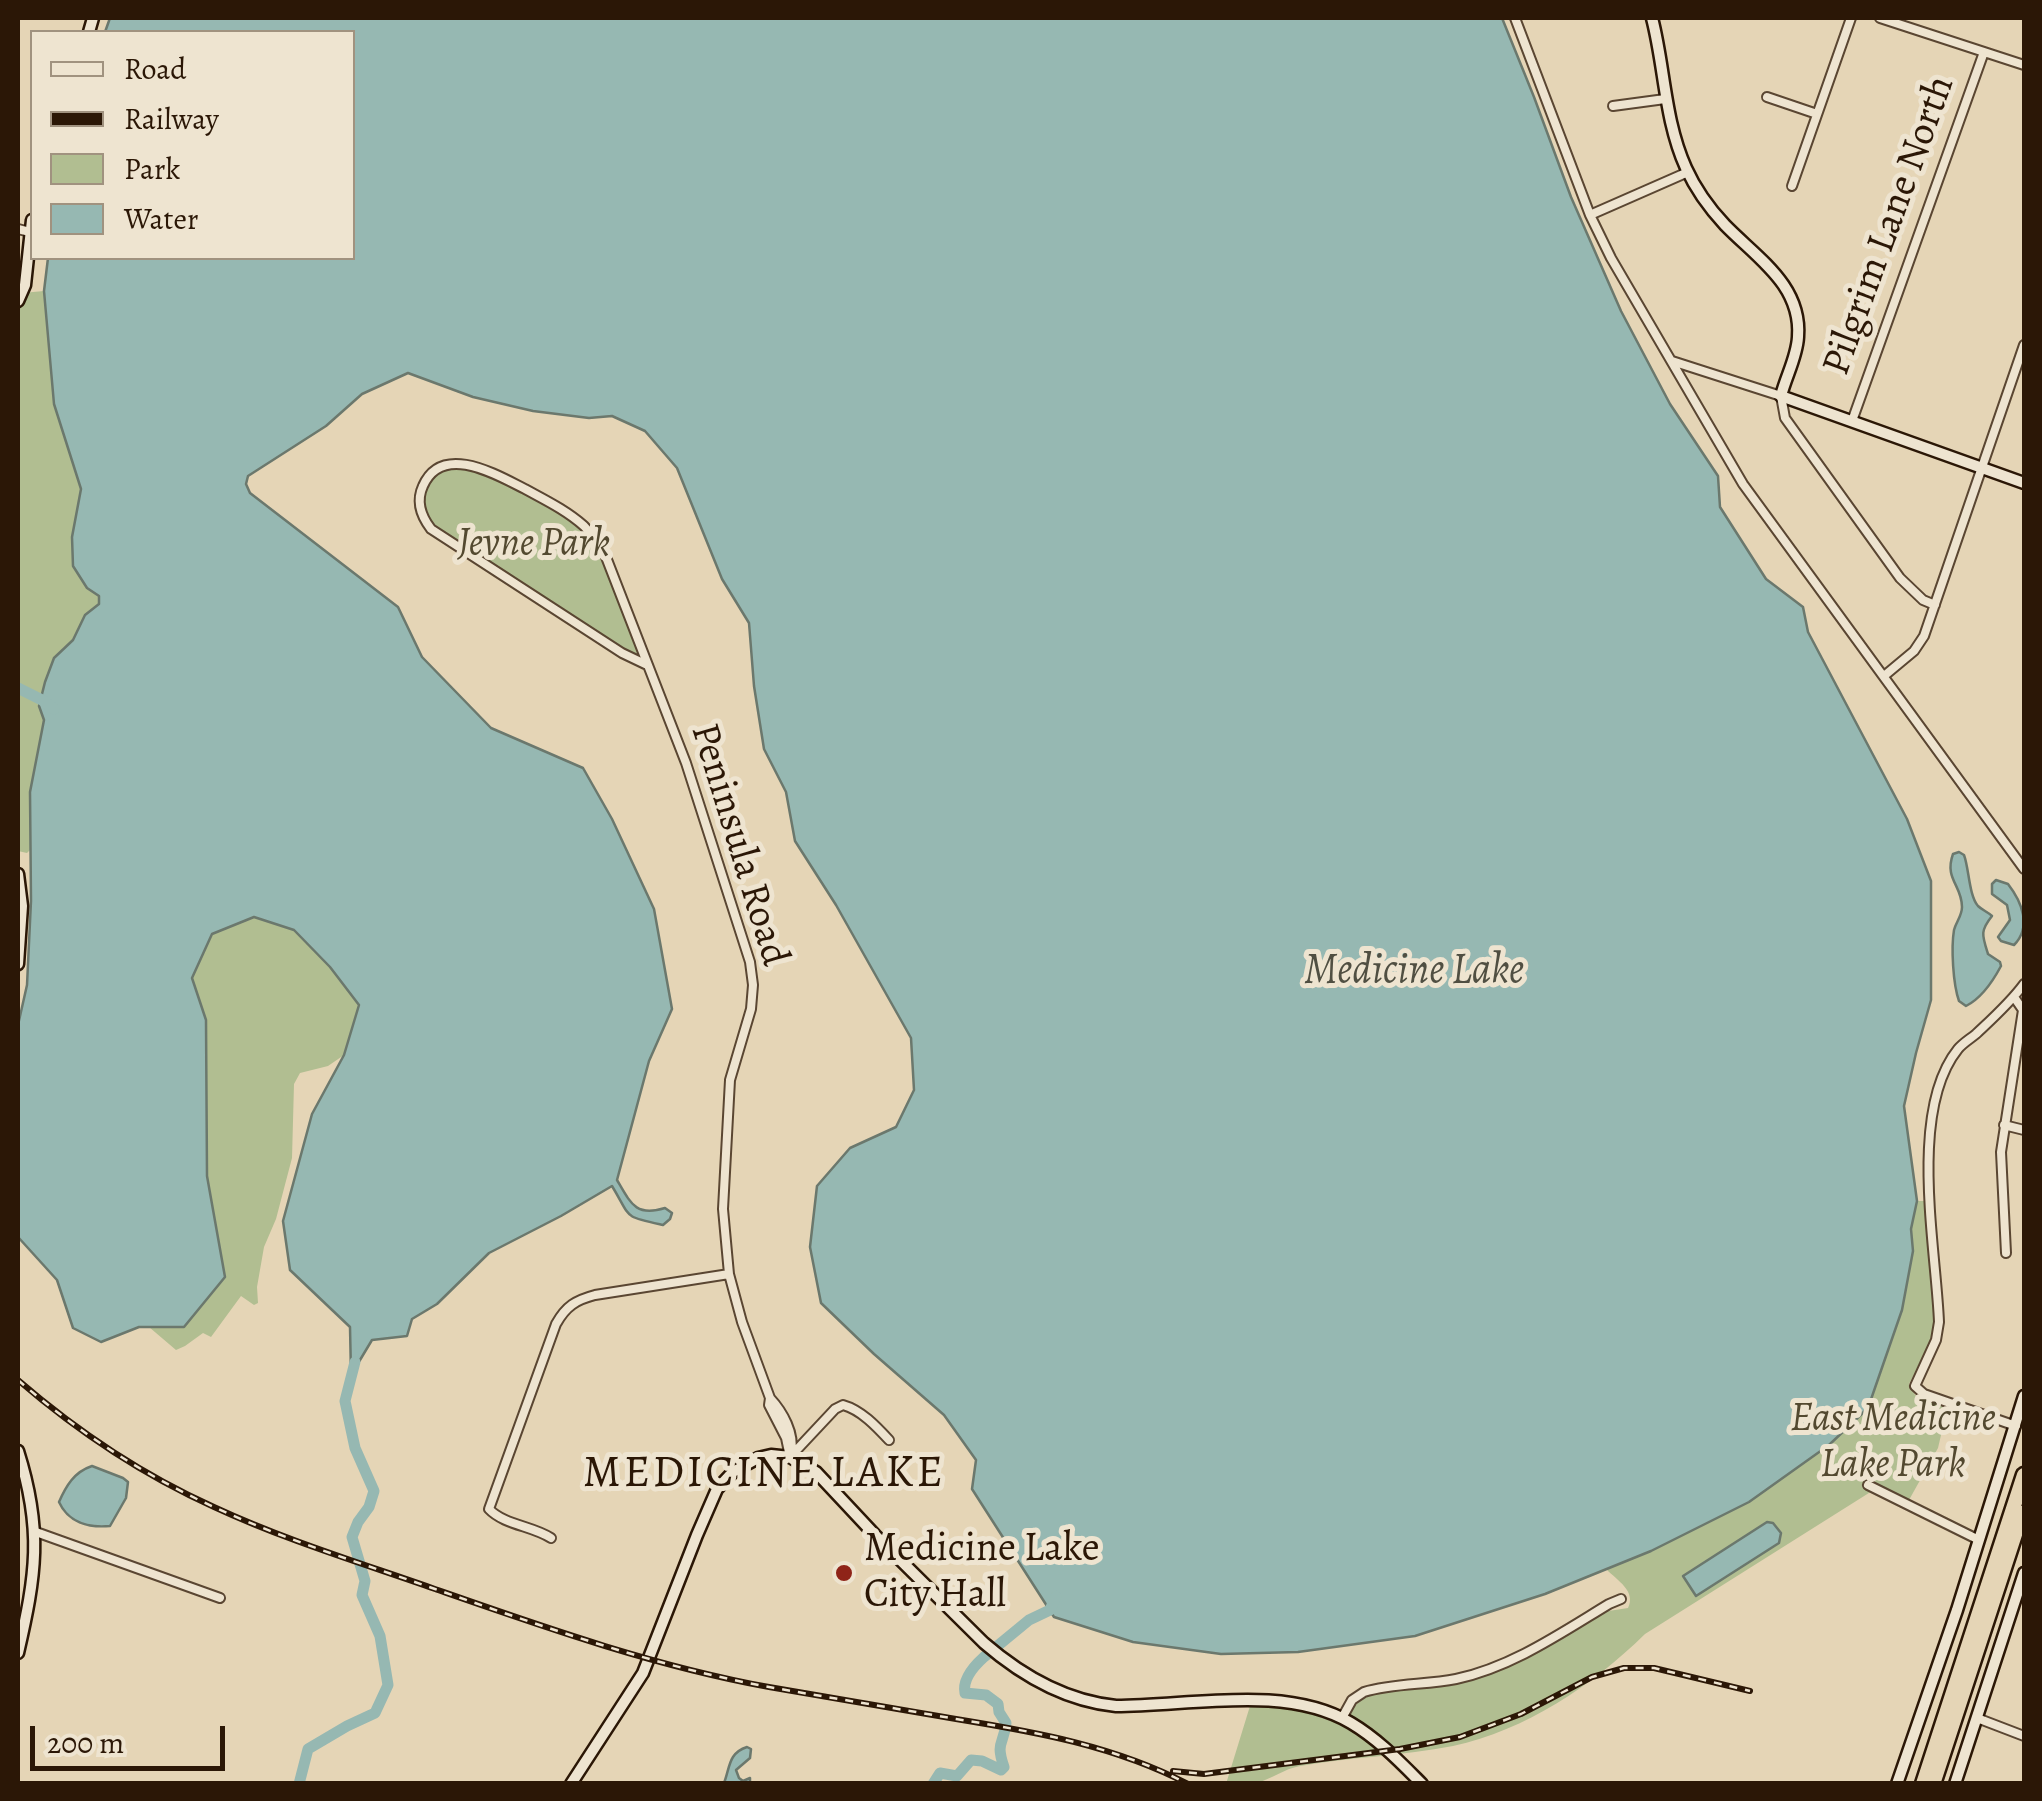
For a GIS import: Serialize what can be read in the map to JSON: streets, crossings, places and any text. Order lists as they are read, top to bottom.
{
  "streets": {
    "street": ["Pilgrim Lane North", "Peninsula Road"]
  },
  "districts": ["MEDICINE LAKE"],
  "water": ["Medicine Lake"],
  "parks": ["Jevne Park", "East Medicine Lake Park"],
  "places": ["Medicine Lake City Hall"],
  "legend": [
    "Road",
    "Railway",
    "Park",
    "Water"
  ],
  "scale_bar": "200 m"
}
